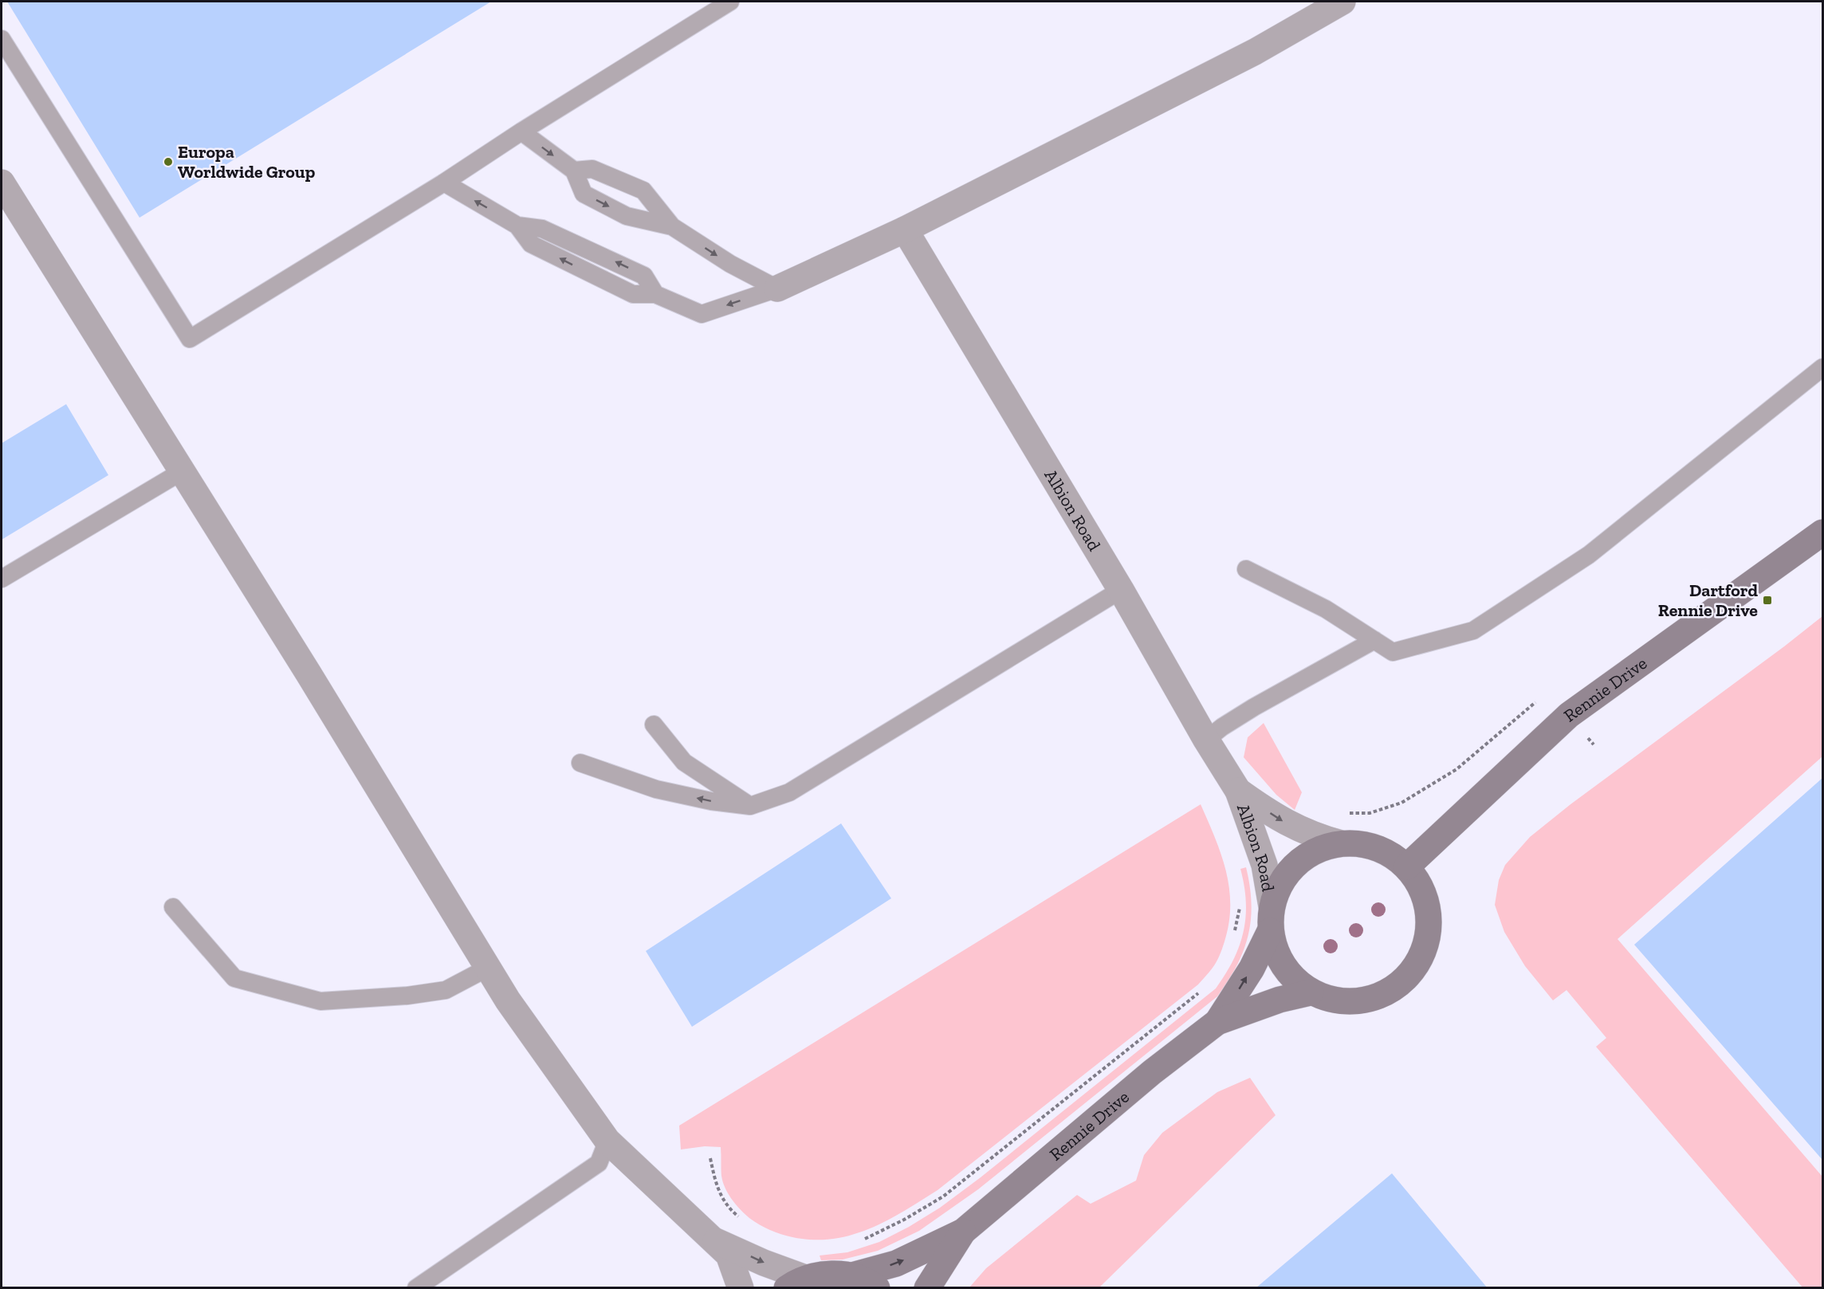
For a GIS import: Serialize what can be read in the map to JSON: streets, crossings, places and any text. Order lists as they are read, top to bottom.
{
  "streets": {
    "street": ["Albion Road", "Rennie Drive"]
  },
  "crossings": [
    ["Albion Road", "Rennie Drive"]
  ],
  "places": {
    "other": ["Europa Worldwide Group"],
    "transit": ["Dartford Rennie Drive"]
  }
}
